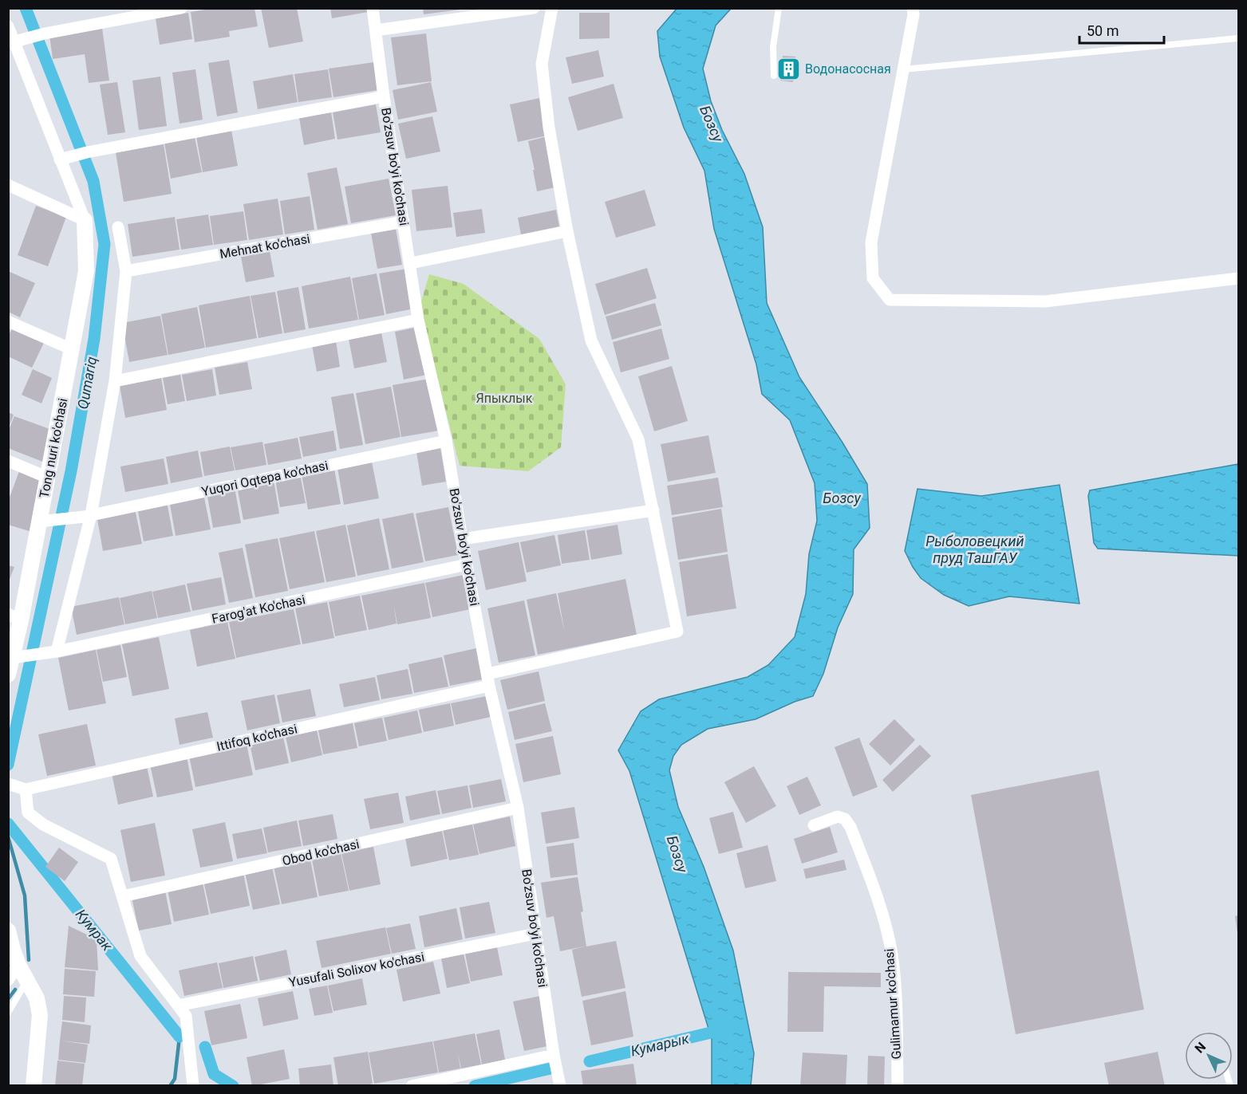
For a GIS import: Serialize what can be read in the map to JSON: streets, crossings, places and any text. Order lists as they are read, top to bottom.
{
  "streets": {
    "street": [
      "Bo'zsuv bo'yi ko'chasi",
      "Mehnat ko'chasi",
      "Tong nuri ko'chasi",
      "Yuqori Oqtepa ko'chasi",
      "Farog'at Ko'chasi",
      "Ittifoq ko'chasi",
      "Obod ko'chasi",
      "Yusufali Solixov ko'chasi",
      "Gulimamur ko'chasi"
    ]
  },
  "crossings": [
    ["Bo'zsuv bo'yi ko'chasi", "Mehnat ko'chasi"],
    ["Bo'zsuv bo'yi ko'chasi", "Yuqori Oqtepa ko'chasi"],
    ["Bo'zsuv bo'yi ko'chasi", "Farog'at Ko'chasi"],
    ["Bo'zsuv bo'yi ko'chasi", "Ittifoq ko'chasi"],
    ["Bo'zsuv bo'yi ko'chasi", "Obod ko'chasi"],
    ["Bo'zsuv bo'yi ko'chasi", "Yusufali Solixov ko'chasi"],
    ["Tong nuri ko'chasi", "Yuqori Oqtepa ko'chasi"],
    ["Tong nuri ko'chasi", "Farog'at Ko'chasi"]
  ],
  "water": [
    "Бозсу",
    "Qumariq",
    "Рыболовецкий пруд ТашГАУ",
    "Кумрак",
    "Кумарык"
  ],
  "parks": ["Япыклык"],
  "places": {
    "building": ["Водонасосная"]
  },
  "scale_bar": "50 m",
  "north": "top left"
}
